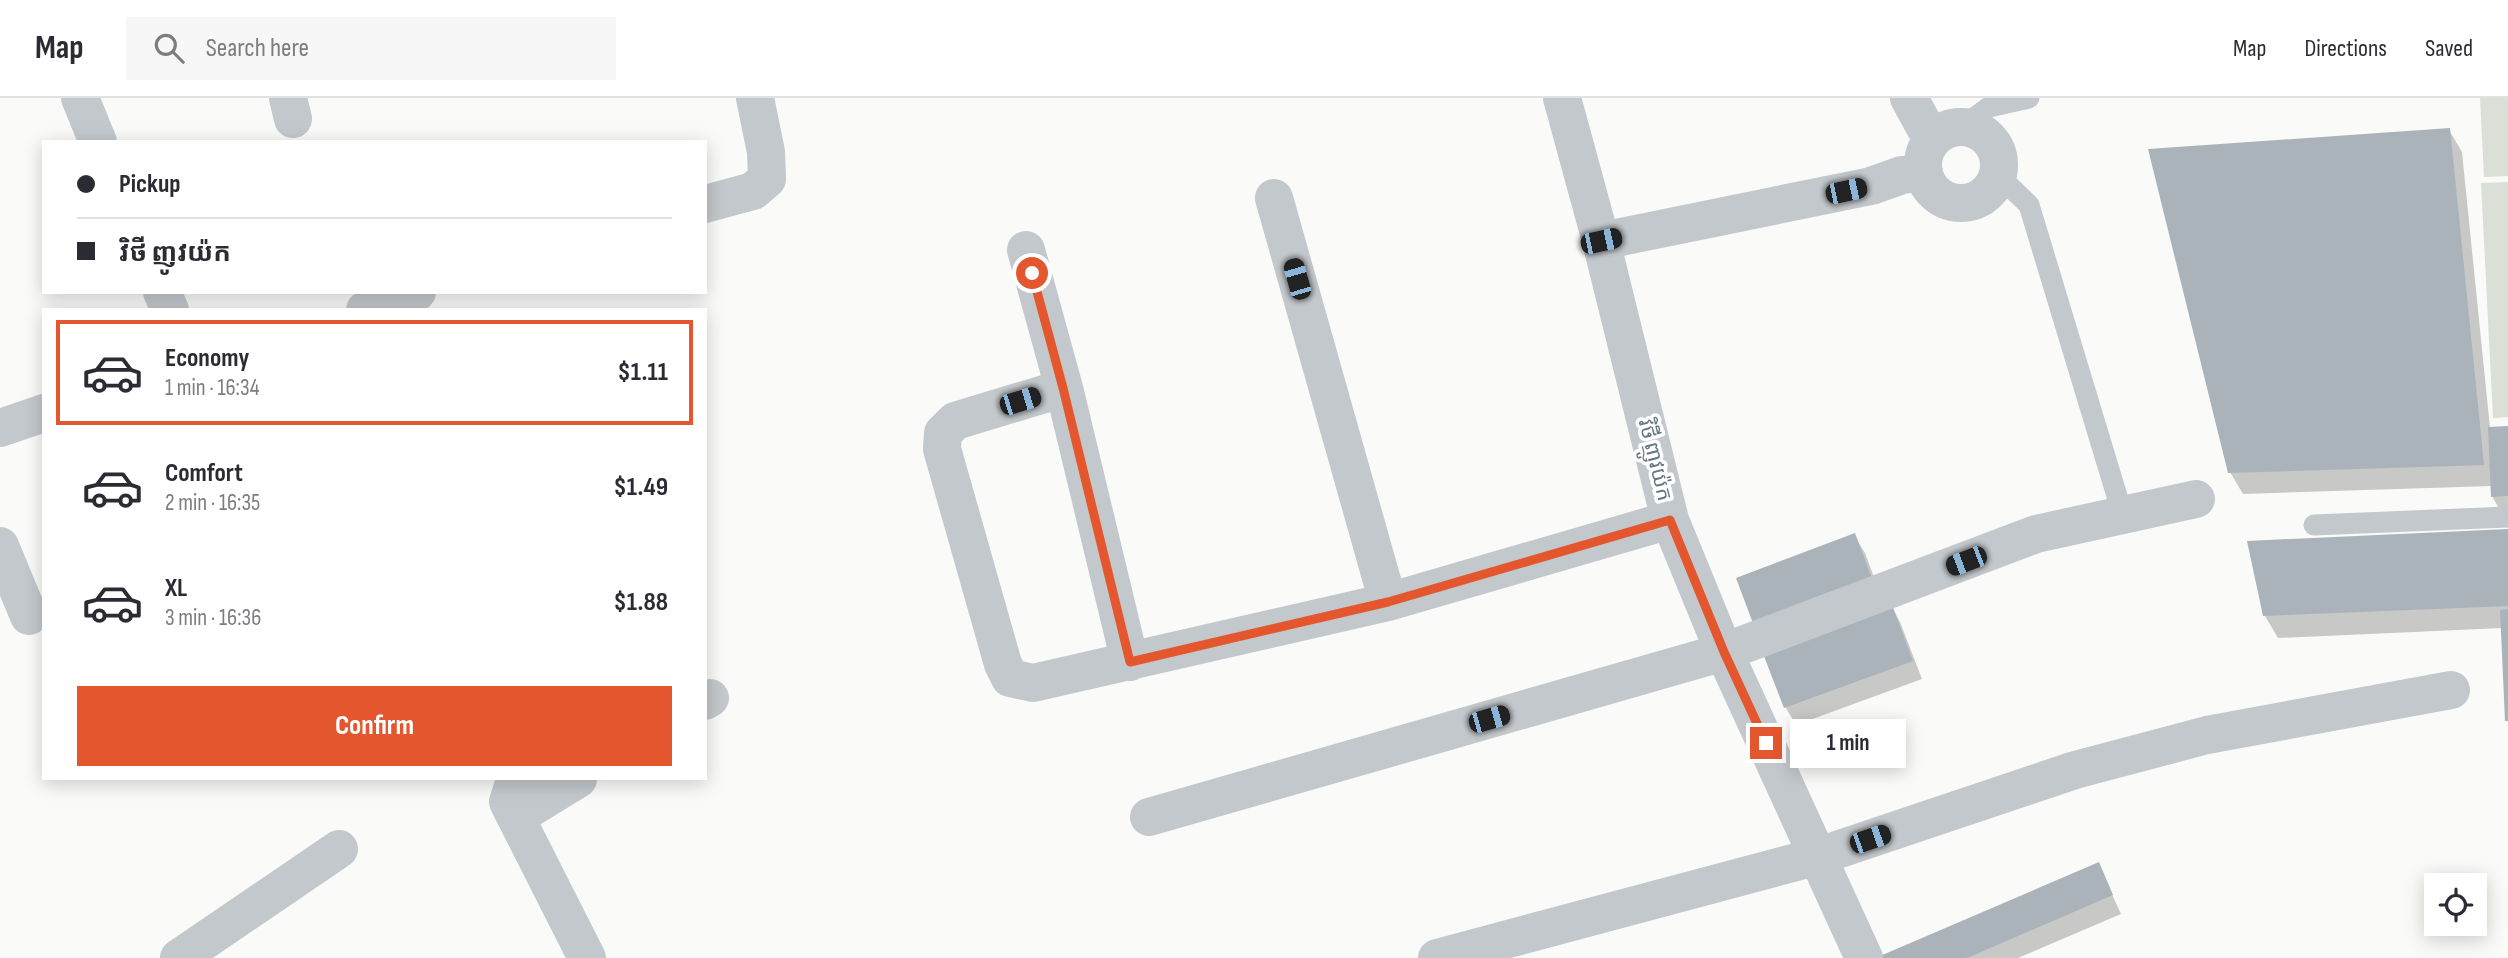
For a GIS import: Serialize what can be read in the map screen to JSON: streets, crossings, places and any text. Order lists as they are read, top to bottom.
{
  "streets": {
    "street": ["វិថី ញូវយ៉ក"]
  },
  "page": {
    "header": "Map",
    "search": "Search here",
    "nav": ["Map", "Directions", "Saved"],
    "banner": ["Pickup", "វិថី ញូវយ៉ក"],
    "list": [
      {
        "name": "Economy",
        "note": "1 min · 16:34",
        "value": "$1.11"
      },
      {
        "name": "Comfort",
        "note": "2 min · 16:35",
        "value": "$1.49"
      },
      {
        "name": "XL",
        "note": "3 min · 16:36",
        "value": "$1.88"
      }
    ],
    "buttons": "Confirm",
    "bubble": "1 min"
  }
}
